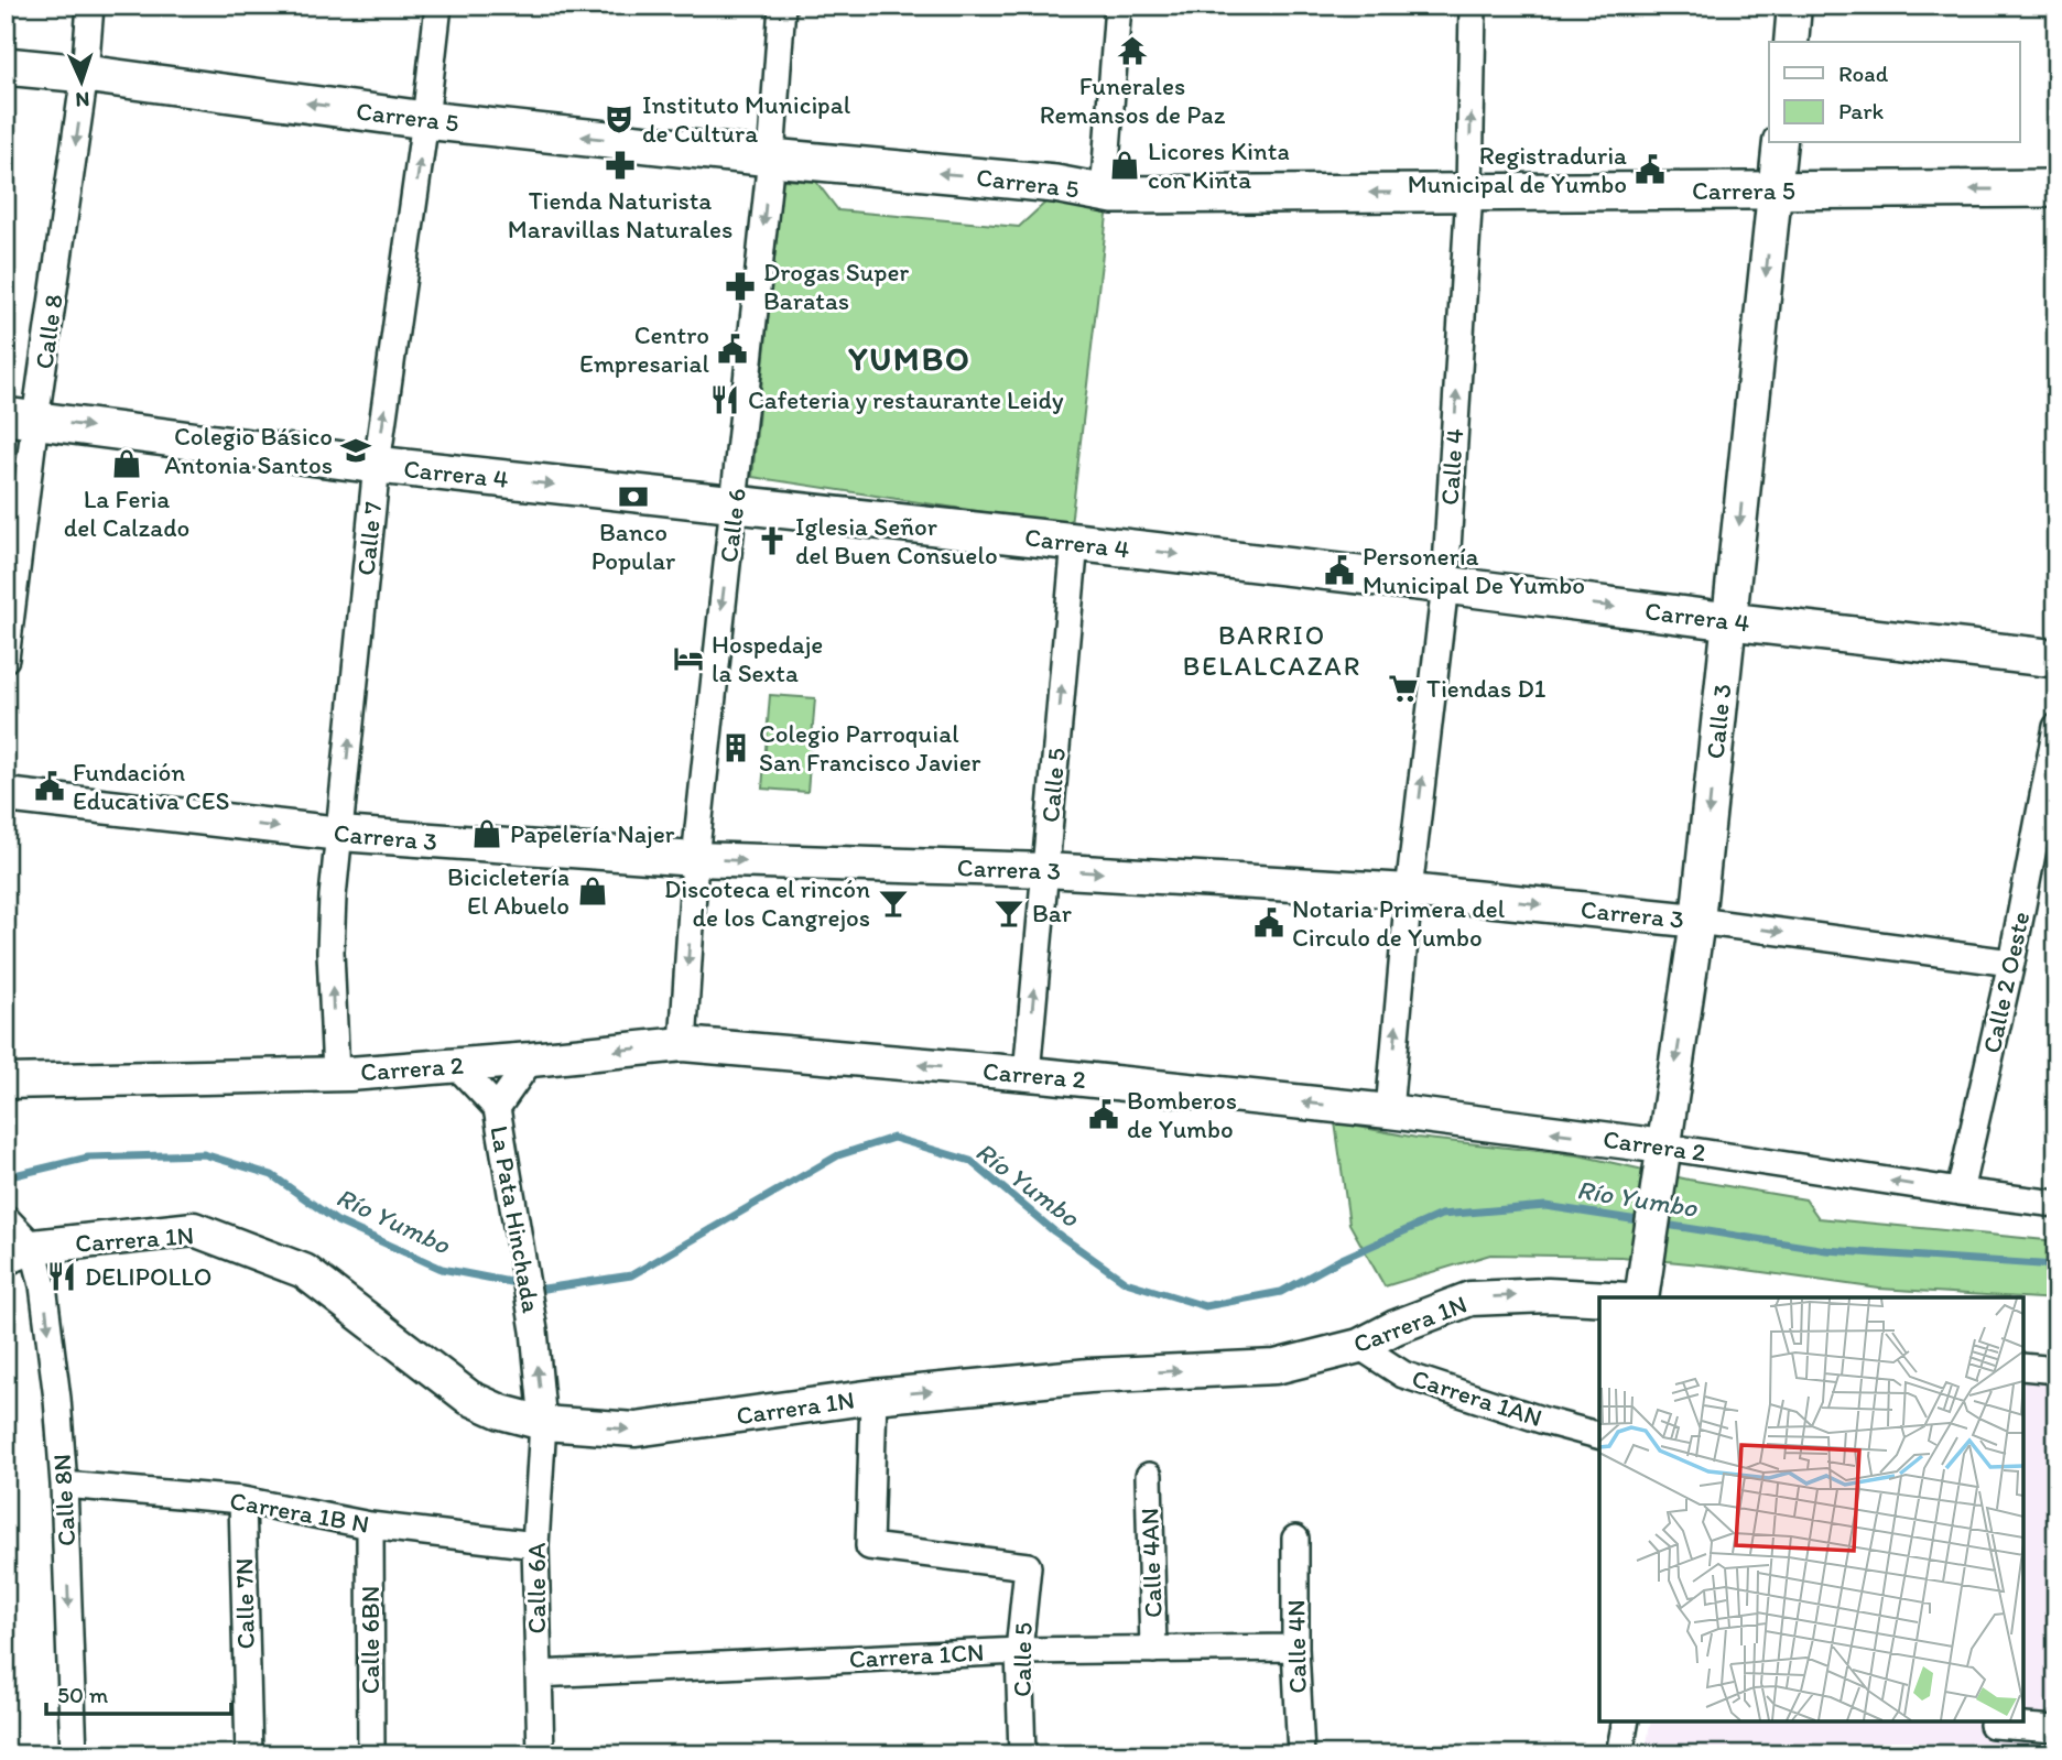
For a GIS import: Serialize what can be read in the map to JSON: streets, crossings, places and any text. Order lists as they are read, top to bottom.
{
  "streets": {
    "main road": ["Carrera 5", "Carrera 4"],
    "street": [
      "Calle 8",
      "Calle 4",
      "Calle 6",
      "Calle 7",
      "Calle 3",
      "Calle 5",
      "Carrera 3",
      "Calle 2 Oeste",
      "Carrera 2",
      "La Pata Hinchada",
      "Carrera 1N",
      "Carrera 1AN",
      "Calle 8N",
      "Carrera 1B N",
      "Calle 4AN",
      "Calle 6A",
      "Calle 7N",
      "Calle 6BN",
      "Calle 4N",
      "Carrera 1CN"
    ]
  },
  "crossings": [
    ["Carrera 5", "Calle 8"],
    ["Carrera 5", "Calle 4"],
    ["Carrera 5", "Calle 6"],
    ["Carrera 5", "Calle 7"],
    ["Carrera 5", "Calle 3"],
    ["Calle 8", "Carrera 4"],
    ["Calle 4", "Carrera 4"],
    ["Calle 4", "Carrera 3"],
    ["Calle 4", "Carrera 2"],
    ["Carrera 4", "Calle 6"],
    ["Carrera 4", "Calle 7"],
    ["Carrera 4", "Calle 3"],
    ["Carrera 4", "Calle 5"],
    ["Calle 6", "Carrera 3"],
    ["Calle 6", "Carrera 2"],
    ["Calle 7", "Carrera 3"],
    ["Calle 7", "Carrera 2"],
    ["Calle 3", "Carrera 3"],
    ["Calle 3", "Carrera 2"],
    ["Calle 3", "Carrera 1N"],
    ["Calle 5", "Carrera 3"],
    ["Calle 5", "Carrera 2"],
    ["Calle 5", "Carrera 1N"],
    ["Calle 5", "Carrera 1CN"],
    ["Carrera 3", "Calle 2 Oeste"],
    ["Calle 2 Oeste", "Carrera 2"],
    ["Carrera 2", "La Pata Hinchada"],
    ["La Pata Hinchada", "Carrera 1N"],
    ["La Pata Hinchada", "Calle 6A"],
    ["Carrera 1N", "Carrera 1AN"],
    ["Carrera 1N", "Calle 8N"],
    ["Carrera 1N", "Calle 6A"],
    ["Calle 8N", "Carrera 1B N"],
    ["Carrera 1B N", "Calle 6A"],
    ["Carrera 1B N", "Calle 7N"],
    ["Carrera 1B N", "Calle 6BN"],
    ["Calle 4AN", "Carrera 1CN"],
    ["Calle 6A", "Carrera 1CN"],
    ["Calle 4N", "Carrera 1CN"]
  ],
  "one_way": [
    "Carrera 5",
    "Calle 8",
    "Calle 4",
    "Carrera 4",
    "Calle 6",
    "Calle 7",
    "Calle 3",
    "Calle 5",
    "Carrera 3",
    "Carrera 2",
    "La Pata Hinchada",
    "Carrera 1N",
    "Calle 8N"
  ],
  "districts": ["YUMBO", "BARRIO BELALCAZAR"],
  "water": ["Río Yumbo"],
  "places": {
    "temple": ["Funerales Remansos de Paz"],
    "theatre": ["Instituto Municipal de Cultura"],
    "pharmacy": ["Tienda Naturista Maravillas Naturales", "Drogas Super Baratas"],
    "shop": [
      "Licores Kinta con Kinta",
      "La Feria del Calzado",
      "Papelería Najer",
      "Bicicletería El Abuelo"
    ],
    "public building": [
      "Registraduria Municipal de Yumbo",
      "Centro Empresarial",
      "Personería Municipal De Yumbo",
      "Fundación Educativa CES",
      "Notaria Primera del Circulo de Yumbo",
      "Bomberos de Yumbo"
    ],
    "restaurant": ["Cafeteria y restaurante Leidy", "DELIPOLLO"],
    "school or university": ["Colegio Básico Antonia Santos"],
    "bank": ["Banco Popular"],
    "church": ["Iglesia Señor del Buen Consuelo"],
    "hotel": ["Hospedaje la Sexta"],
    "supermarket": ["Tiendas D1"],
    "building": ["Colegio Parroquial San Francisco Javier"],
    "bar": ["Discoteca el rincón de los Cangrejos", "Bar"]
  },
  "legend": ["Road", "Park"],
  "scale_bar": "50 m",
  "north": "bottom"
}
